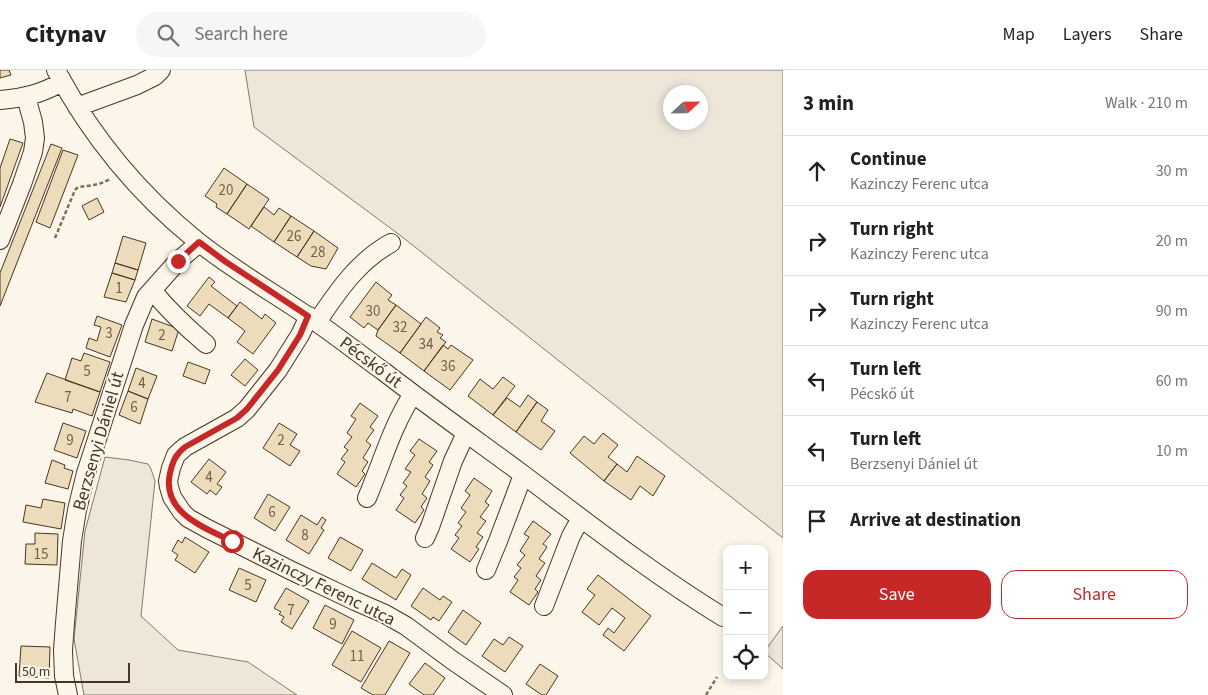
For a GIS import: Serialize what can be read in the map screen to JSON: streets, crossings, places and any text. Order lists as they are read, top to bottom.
{
  "streets": {
    "street": ["Pécskő út", "Berzsenyi Dániel út", "Kazinczy Ferenc utca"]
  },
  "crossings": [
    ["Pécskő út", "Berzsenyi Dániel út"],
    ["Pécskő út", "Kazinczy Ferenc utca"]
  ],
  "house_numbers": [
    "20",
    "26",
    "28",
    "1",
    "30",
    "32",
    "3",
    "2",
    "34",
    "36",
    "5",
    "4",
    "7",
    "6",
    "9",
    "2",
    "4",
    "6",
    "8",
    "15",
    "5",
    "7",
    "9",
    "11"
  ],
  "scale_bar": "50 m",
  "north": "right",
  "page": {
    "header": "Citynav",
    "search": "Search here",
    "nav": ["Map", "Layers", "Share"],
    "heading": ["3 min", "Walk · 210 m"],
    "list": [
      ["Continue", "Kazinczy Ferenc utca", "30 m"],
      ["Turn right", "Kazinczy Ferenc utca", "20 m"],
      ["Turn right", "Kazinczy Ferenc utca", "90 m"],
      ["Turn left", "Pécskő út", "60 m"],
      ["Turn left", "Berzsenyi Dániel út", "10 m"],
      "Arrive at destination"
    ],
    "map_buttons": ["+", "−"],
    "buttons": ["Save", "Share"],
    "scale": "50 m"
  }
}
